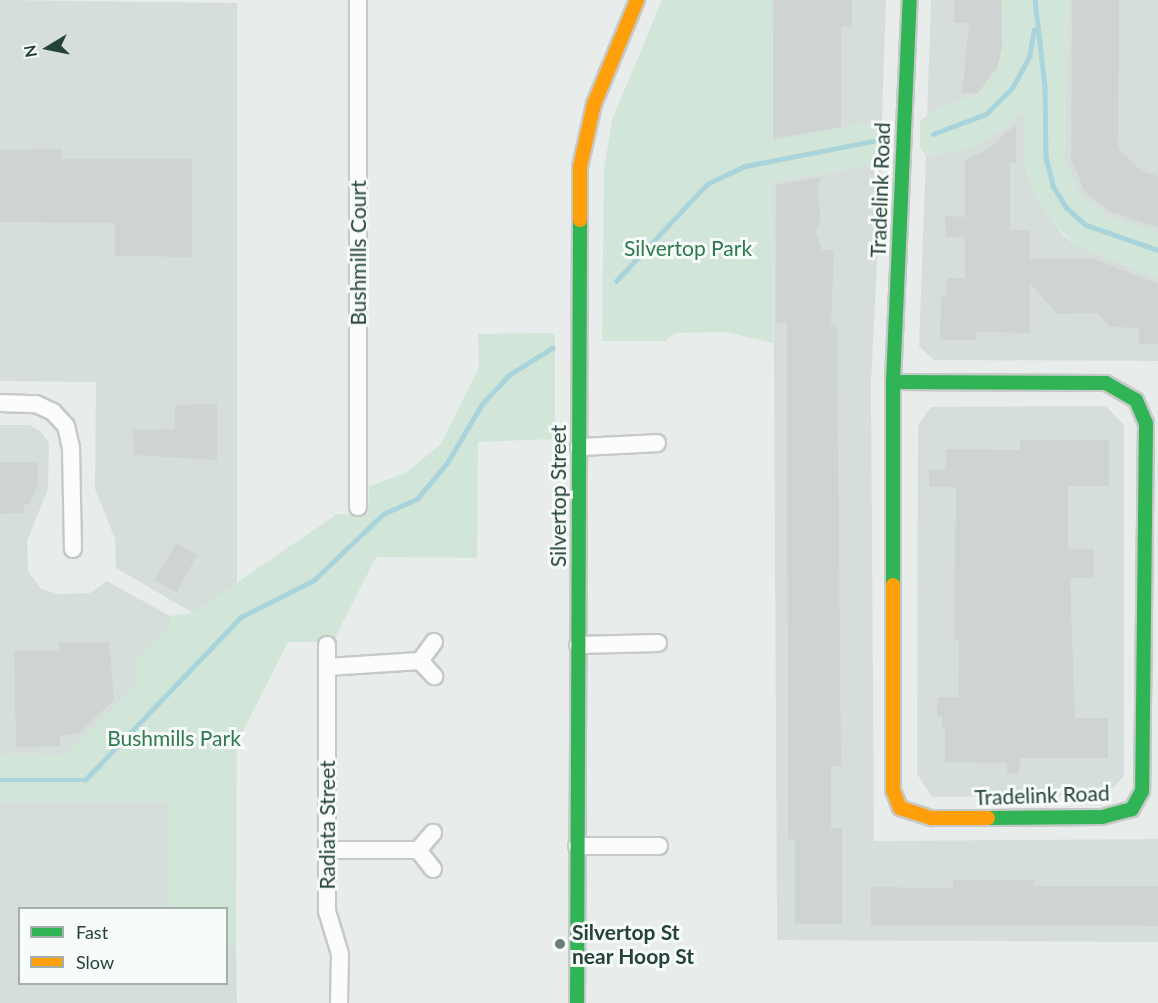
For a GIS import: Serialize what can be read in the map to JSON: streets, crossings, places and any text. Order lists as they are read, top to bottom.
{
  "streets": {
    "street": [
      "Tradelink Road",
      "Bushmills Court",
      "Silvertop Street",
      "Radiata Street"
    ]
  },
  "parks": ["Silvertop Park", "Bushmills Park"],
  "places": ["Silvertop St near Hoop St"],
  "legend": ["Fast", "Slow"],
  "north": "left"
}
